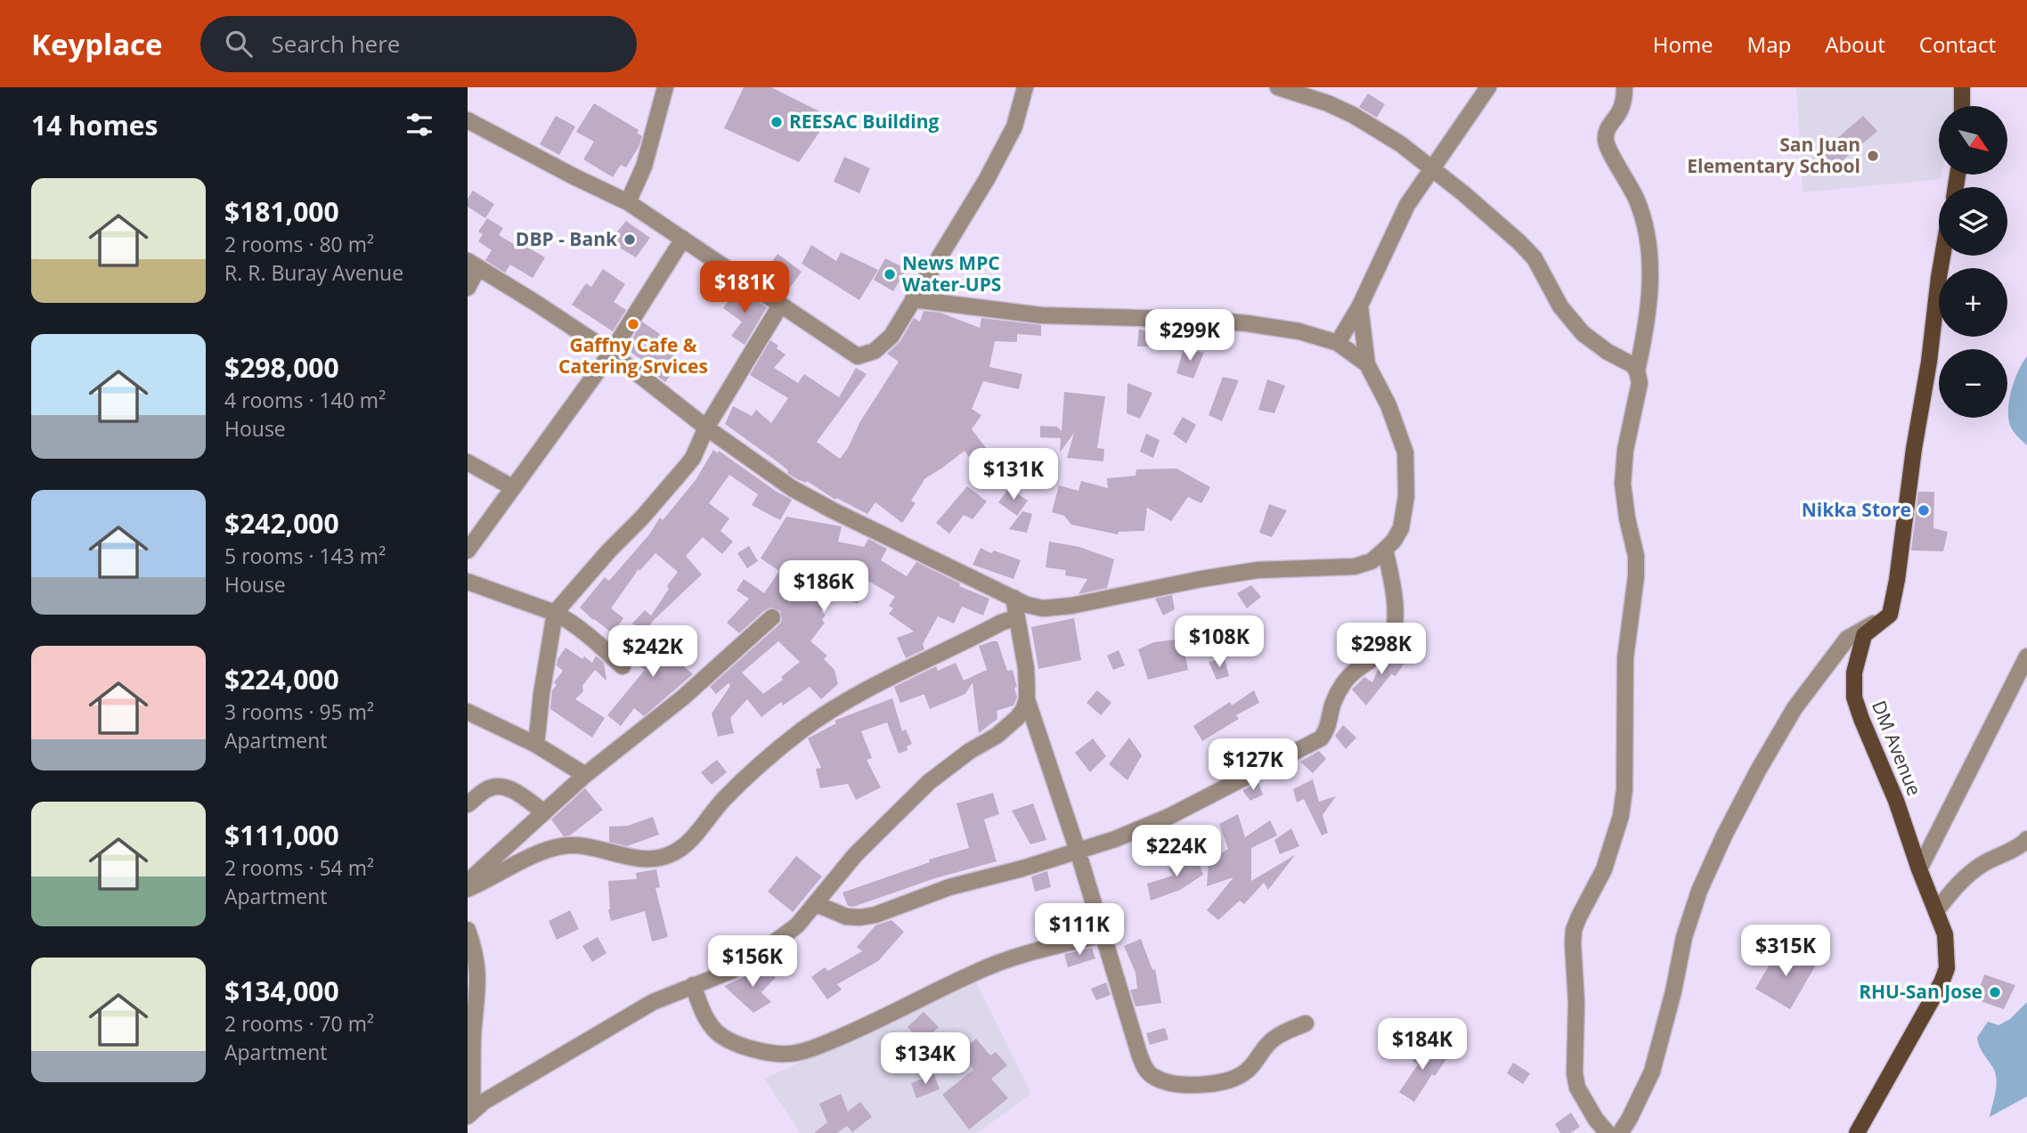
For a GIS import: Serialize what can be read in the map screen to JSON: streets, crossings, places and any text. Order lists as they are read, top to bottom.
{
  "streets": {
    "main road": ["DM Avenue"]
  },
  "places": [
    "REESAC Building",
    "San Juan Elementary School",
    "DBP - Bank",
    "News MPC Water-UPS",
    "Gaffny Cafe & Catering Srvices",
    "Nikka Store",
    "RHU-San Jose"
  ],
  "north": "bottom right",
  "page": {
    "header": "Keyplace",
    "search": "Search here",
    "nav": [
      "Home",
      "Map",
      "About",
      "Contact"
    ],
    "heading": "14 homes",
    "map_buttons": ["+", "−"],
    "list": [
      {
        "name": "$181,000",
        "note": "2 rooms · 80 m² · R. R. Buray Avenue"
      },
      {
        "name": "$298,000",
        "note": "4 rooms · 140 m² · House"
      },
      {
        "name": "$242,000",
        "note": "5 rooms · 143 m² · House"
      },
      {
        "name": "$224,000",
        "note": "3 rooms · 95 m² · Apartment"
      },
      {
        "name": "$111,000",
        "note": "2 rooms · 54 m² · Apartment"
      },
      {
        "name": "$134,000",
        "note": "2 rooms · 70 m² · Apartment"
      }
    ],
    "price": [
      "$181K",
      "$299K",
      "$131K",
      "$186K",
      "$108K",
      "$298K",
      "$242K",
      "$127K",
      "$224K",
      "$111K",
      "$315K",
      "$156K",
      "$184K",
      "$134K"
    ]
  }
}
